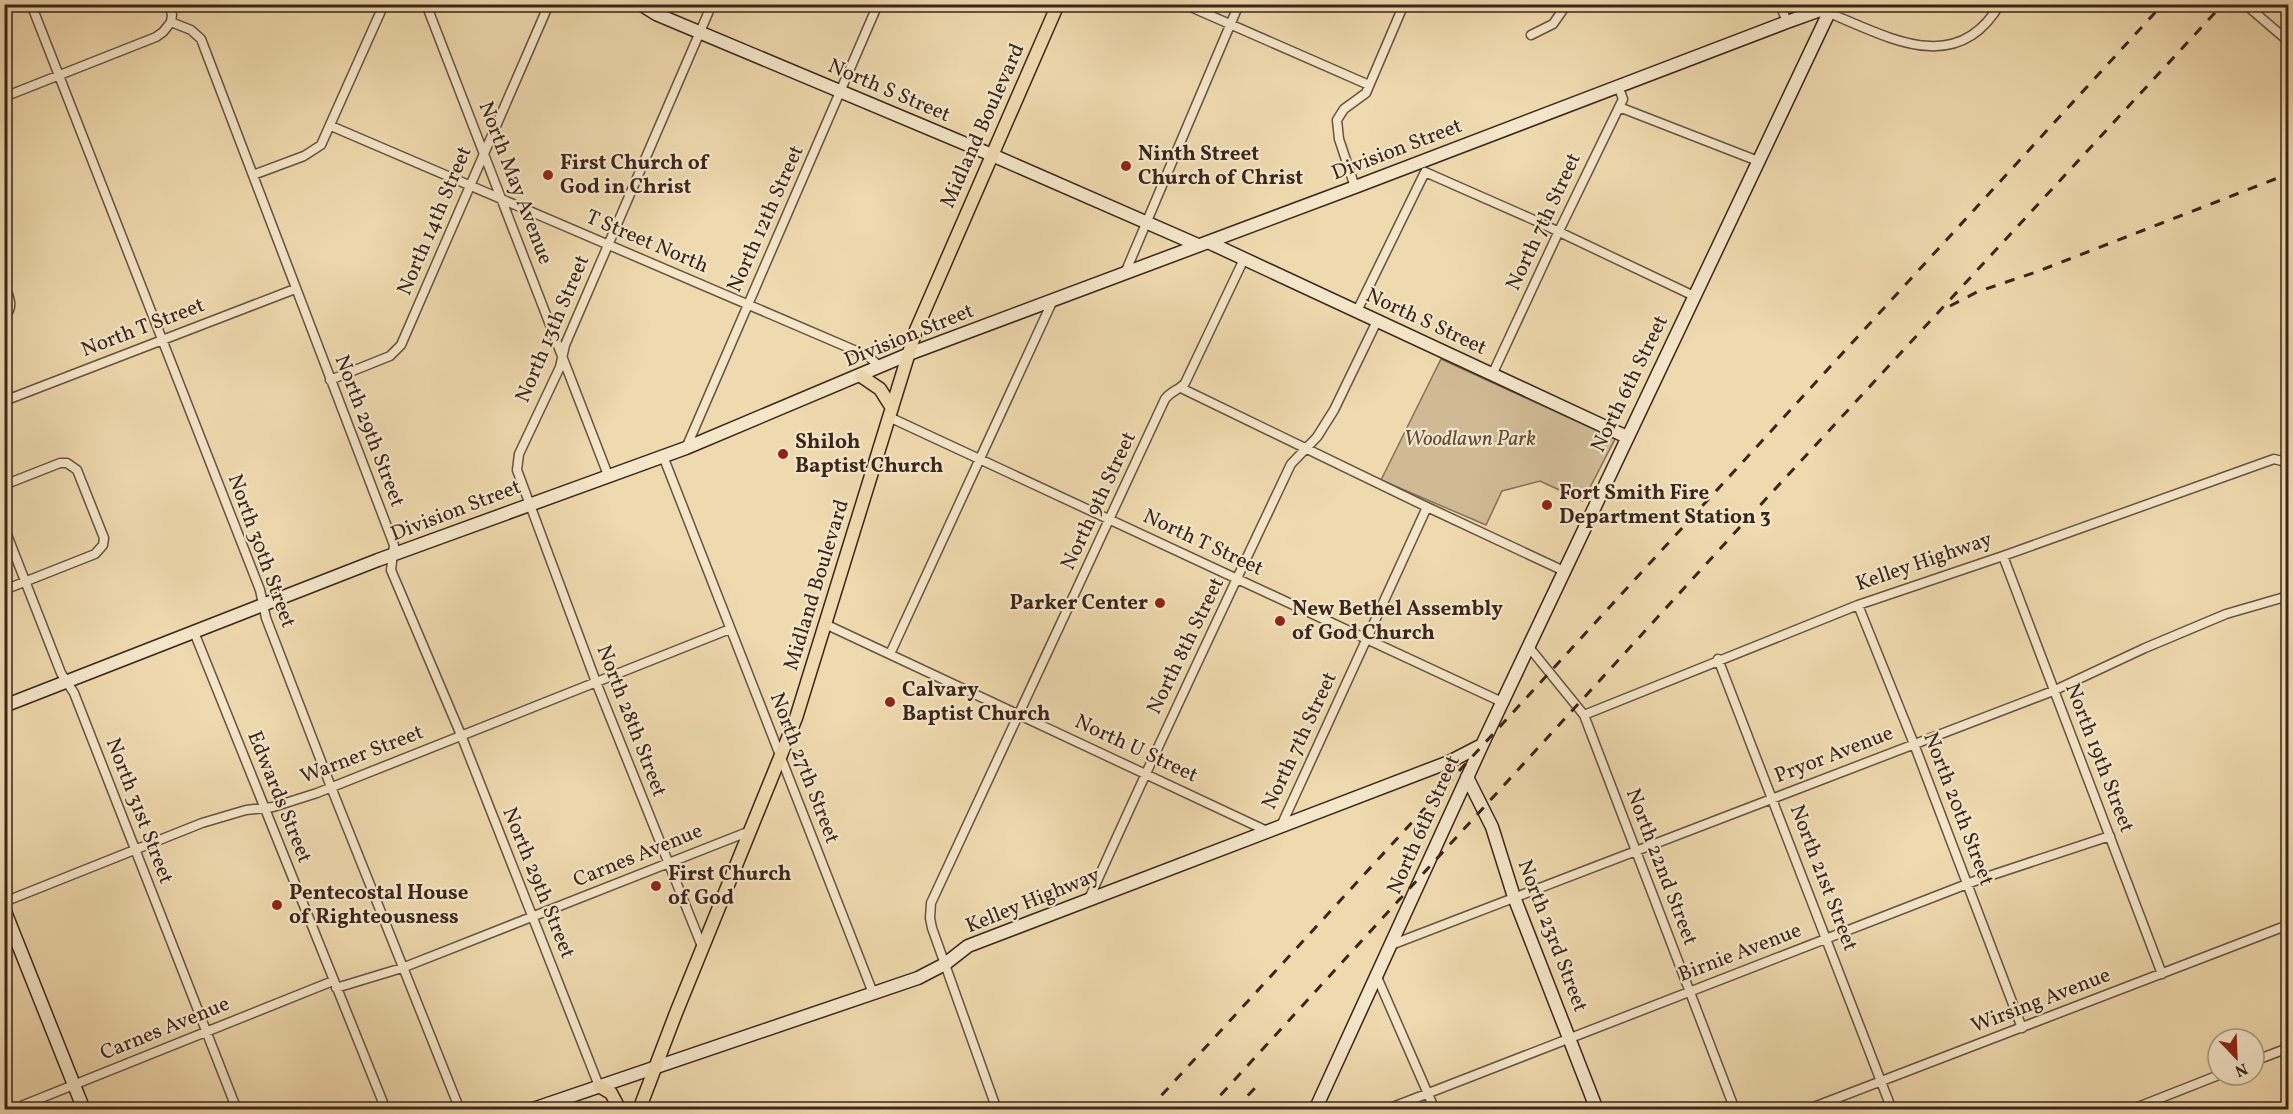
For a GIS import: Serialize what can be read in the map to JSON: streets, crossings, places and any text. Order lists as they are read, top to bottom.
{
  "streets": {
    "main road": ["Midland Boulevard"],
    "street": [
      "North S Street",
      "Division Street",
      "North May Avenue",
      "North 12th Street",
      "North 14th Street",
      "North 7th Street",
      "T Street North",
      "North T Street",
      "North 13th Street",
      "North 6th Street",
      "North 29th Street",
      "North 9th Street",
      "North 30th Street",
      "Kelley Highway",
      "North 8th Street",
      "North 28th Street",
      "North U Street",
      "Warner Street",
      "Pryor Avenue",
      "North 19th Street",
      "North 27th Street",
      "Edwards Street",
      "North 20th Street",
      "North 31st Street",
      "Carnes Avenue",
      "North 22nd Street",
      "North 21st Street",
      "North 23rd Street",
      "Birnie Avenue",
      "Wirsing Avenue"
    ]
  },
  "crossings": [
    ["North S Street", "Midland Boulevard"],
    ["North S Street", "Division Street"],
    ["North S Street", "North 12th Street"],
    ["North S Street", "North 7th Street"],
    ["North S Street", "North 13th Street"],
    ["North S Street", "North 6th Street"],
    ["North S Street", "North 9th Street"],
    ["North S Street", "North 8th Street"],
    ["Midland Boulevard", "Division Street"],
    ["Midland Boulevard", "North T Street"],
    ["Midland Boulevard", "Kelley Highway"],
    ["Midland Boulevard", "North 28th Street"],
    ["Midland Boulevard", "North U Street"],
    ["Midland Boulevard", "North 27th Street"],
    ["Midland Boulevard", "Carnes Avenue"],
    ["Division Street", "North May Avenue"],
    ["Division Street", "North 12th Street"],
    ["Division Street", "North 7th Street"],
    ["Division Street", "T Street North"],
    ["Division Street", "North 13th Street"],
    ["Division Street", "North 6th Street"],
    ["Division Street", "North 29th Street"],
    ["Division Street", "North 30th Street"],
    ["Division Street", "North 28th Street"],
    ["Division Street", "North 27th Street"],
    ["Division Street", "Edwards Street"],
    ["Division Street", "North 31st Street"],
    ["North May Avenue", "North 14th Street"],
    ["North May Avenue", "T Street North"],
    ["North May Avenue", "North 13th Street"],
    ["North 12th Street", "T Street North"],
    ["North 14th Street", "T Street North"],
    ["North 14th Street", "North 29th Street"],
    ["North 7th Street", "North T Street"],
    ["North 7th Street", "Kelley Highway"],
    ["T Street North", "North 13th Street"],
    ["North T Street", "North 6th Street"],
    ["North T Street", "North 29th Street"],
    ["North T Street", "North 9th Street"],
    ["North T Street", "North 30th Street"],
    ["North T Street", "North 8th Street"],
    ["North 13th Street", "North 28th Street"],
    ["North 6th Street", "Kelley Highway"],
    ["North 6th Street", "Pryor Avenue"],
    ["North 6th Street", "North 22nd Street"],
    ["North 6th Street", "North 23rd Street"],
    ["North 29th Street", "Kelley Highway"],
    ["North 29th Street", "Warner Street"],
    ["North 29th Street", "Carnes Avenue"],
    ["North 9th Street", "Kelley Highway"],
    ["North 9th Street", "North U Street"],
    ["North 30th Street", "Warner Street"],
    ["North 30th Street", "Carnes Avenue"],
    ["Kelley Highway", "North 8th Street"],
    ["Kelley Highway", "North U Street"],
    ["Kelley Highway", "North 19th Street"],
    ["Kelley Highway", "North 27th Street"],
    ["Kelley Highway", "North 20th Street"],
    ["Kelley Highway", "North 22nd Street"],
    ["Kelley Highway", "North 21st Street"],
    ["North 8th Street", "North U Street"],
    ["North 28th Street", "Warner Street"],
    ["North 28th Street", "Carnes Avenue"],
    ["Warner Street", "North 27th Street"],
    ["Warner Street", "Edwards Street"],
    ["Warner Street", "North 31st Street"],
    ["Pryor Avenue", "North 19th Street"],
    ["Pryor Avenue", "North 20th Street"],
    ["Pryor Avenue", "North 22nd Street"],
    ["Pryor Avenue", "North 21st Street"],
    ["Pryor Avenue", "North 23rd Street"],
    ["North 19th Street", "Birnie Avenue"],
    ["North 19th Street", "Wirsing Avenue"],
    ["Edwards Street", "Carnes Avenue"],
    ["North 20th Street", "Birnie Avenue"],
    ["North 20th Street", "Wirsing Avenue"],
    ["North 31st Street", "Carnes Avenue"],
    ["North 22nd Street", "Birnie Avenue"],
    ["North 21st Street", "Birnie Avenue"],
    ["North 21st Street", "Wirsing Avenue"],
    ["North 23rd Street", "Birnie Avenue"]
  ],
  "parks": ["Woodlawn Park"],
  "places": [
    "Ninth Street Church of Christ",
    "First Church of God in Christ",
    "Shiloh Baptist Church",
    "Fort Smith Fire Department Station 3",
    "Parker Center",
    "New Bethel Assembly of God Church",
    "Calvary Baptist Church",
    "First Church of God",
    "Pentecostal House of Righteousness"
  ],
  "north": "bottom right"
}
